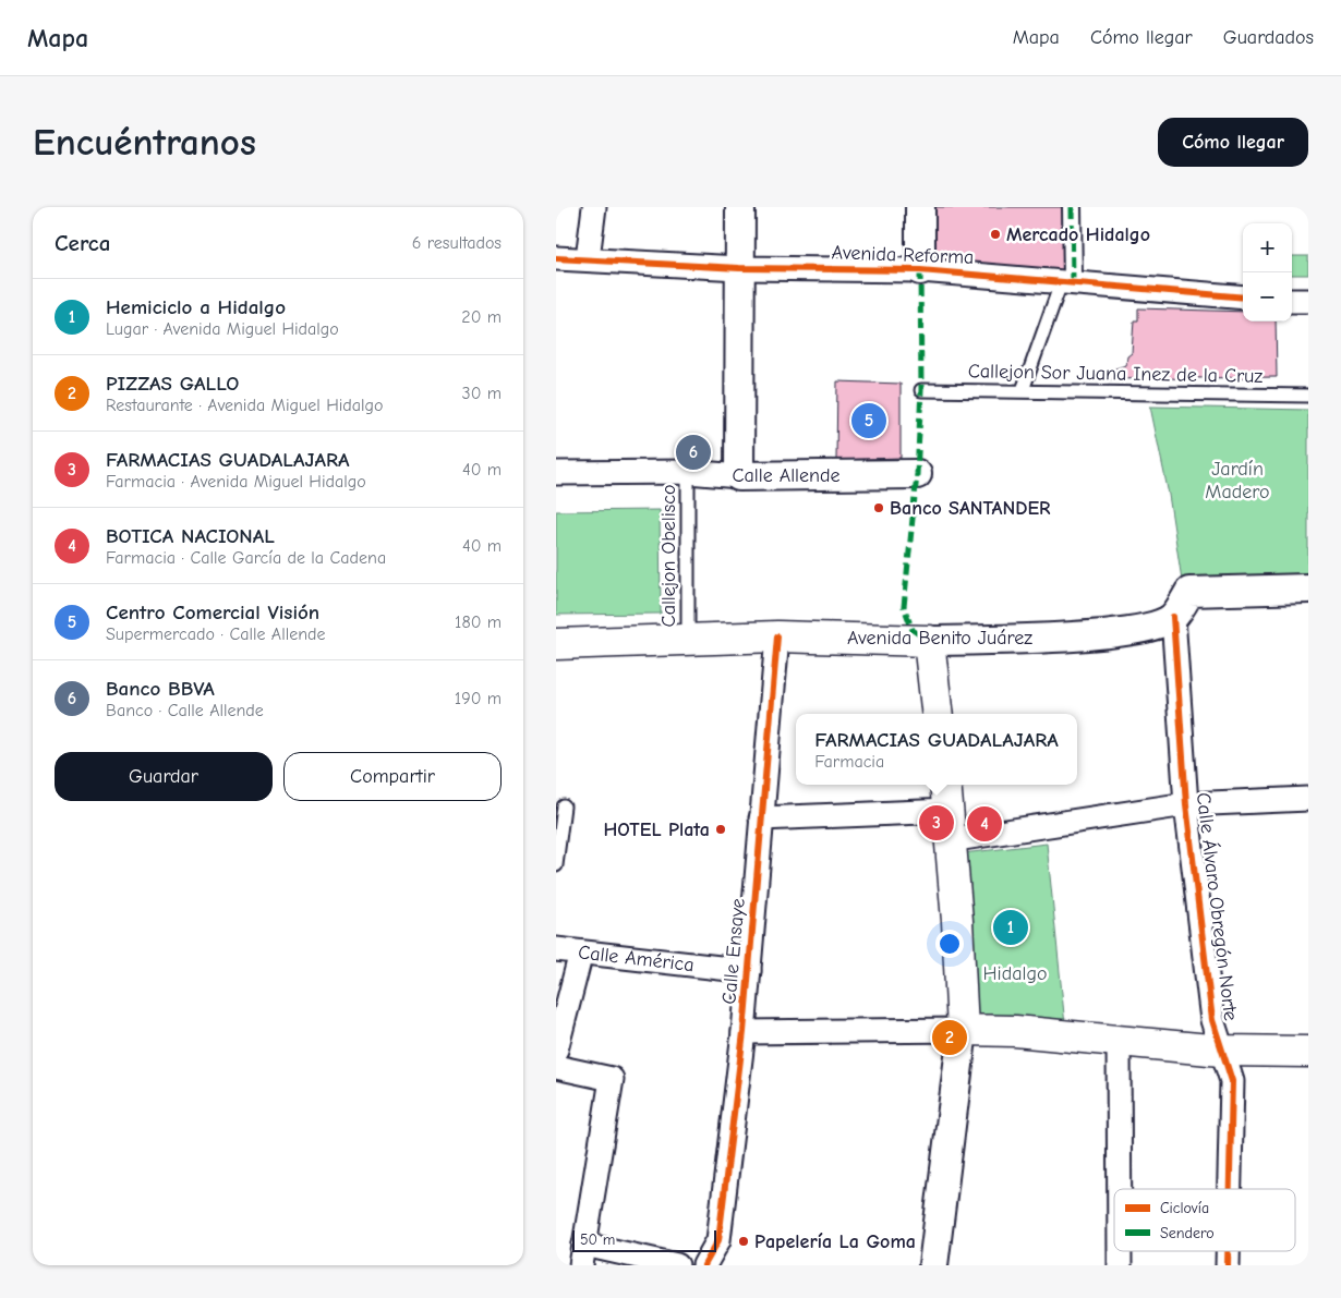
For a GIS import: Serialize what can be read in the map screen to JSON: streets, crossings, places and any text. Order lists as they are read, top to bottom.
{
  "streets": {
    "main road": ["Avenida Benito Juárez"],
    "street": [
      "Avenida Reforma",
      "Calle Allende",
      "Calle Álvaro Obregón Norte",
      "Calle Ensaye",
      "Calle América"
    ],
    "lane": ["Callejon Sor Juana Inez de la Cruz", "Callejon Obelisco"]
  },
  "crossings": [
    ["Calle Allende", "Callejon Obelisco"],
    ["Callejon Obelisco", "Avenida Benito Juárez"],
    ["Avenida Benito Juárez", "Calle Álvaro Obregón Norte"],
    ["Avenida Benito Juárez", "Calle Ensaye"],
    ["Calle Ensaye", "Calle América"]
  ],
  "parks": ["Jardín Madero", "Hidalgo"],
  "places": [
    "Mercado Hidalgo",
    "Banco SANTANDER",
    "HOTEL Plata",
    "Papelería La Goma"
  ],
  "legend": ["Ciclovía", "Sendero"],
  "scale_bar": "50 m",
  "page": {
    "header": "Mapa",
    "nav": ["Mapa", "Cómo llegar", "Guardados"],
    "buttons": [
      "Cómo llegar",
      ["Guardar", "Compartir"]
    ],
    "title": "Encuéntranos",
    "heading": ["Cerca", "6 resultados"],
    "map_buttons": ["+", "−"],
    "list": [
      {
        "mark": "1",
        "name": "Hemiciclo a Hidalgo",
        "note": "Lugar · Avenida Miguel Hidalgo",
        "value": "20 m"
      },
      {
        "mark": "2",
        "name": "PIZZAS GALLO",
        "note": "Restaurante · Avenida Miguel Hidalgo",
        "value": "30 m"
      },
      {
        "mark": "3",
        "name": "FARMACIAS GUADALAJARA",
        "note": "Farmacia · Avenida Miguel Hidalgo",
        "value": "40 m"
      },
      {
        "mark": "4",
        "name": "BOTICA NACIONAL",
        "note": "Farmacia · Calle García de la Cadena",
        "value": "40 m"
      },
      {
        "mark": "5",
        "name": "Centro Comercial Visión",
        "note": "Supermercado · Calle Allende",
        "value": "180 m"
      },
      {
        "mark": "6",
        "name": "Banco BBVA",
        "note": "Banco · Calle Allende",
        "value": "190 m"
      }
    ],
    "pins": [
      "5",
      "6",
      "3",
      "4",
      "1",
      "2"
    ],
    "popup": ["FARMACIAS GUADALAJARA", "Farmacia"],
    "scale": "50 m"
  }
}
